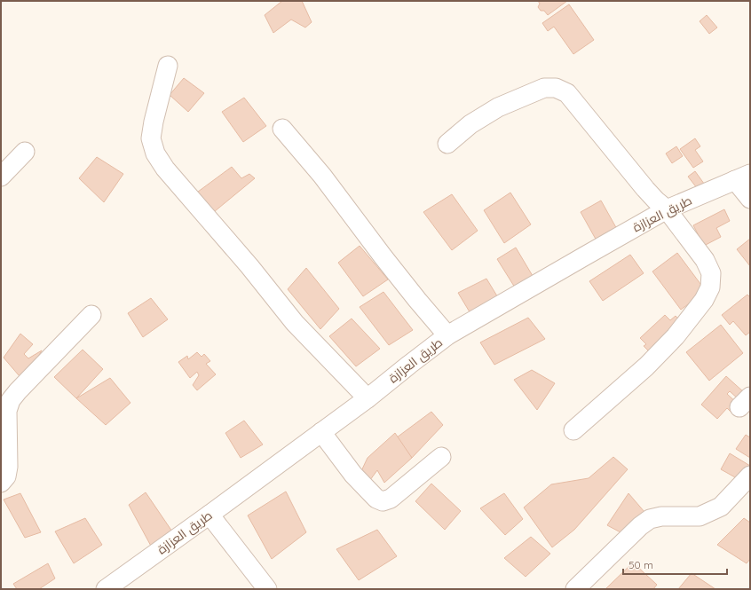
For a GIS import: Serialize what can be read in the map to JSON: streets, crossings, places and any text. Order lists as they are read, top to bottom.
{
  "streets": {
    "street": ["طريق العزازة"]
  },
  "scale_bar": "50 m"
}
